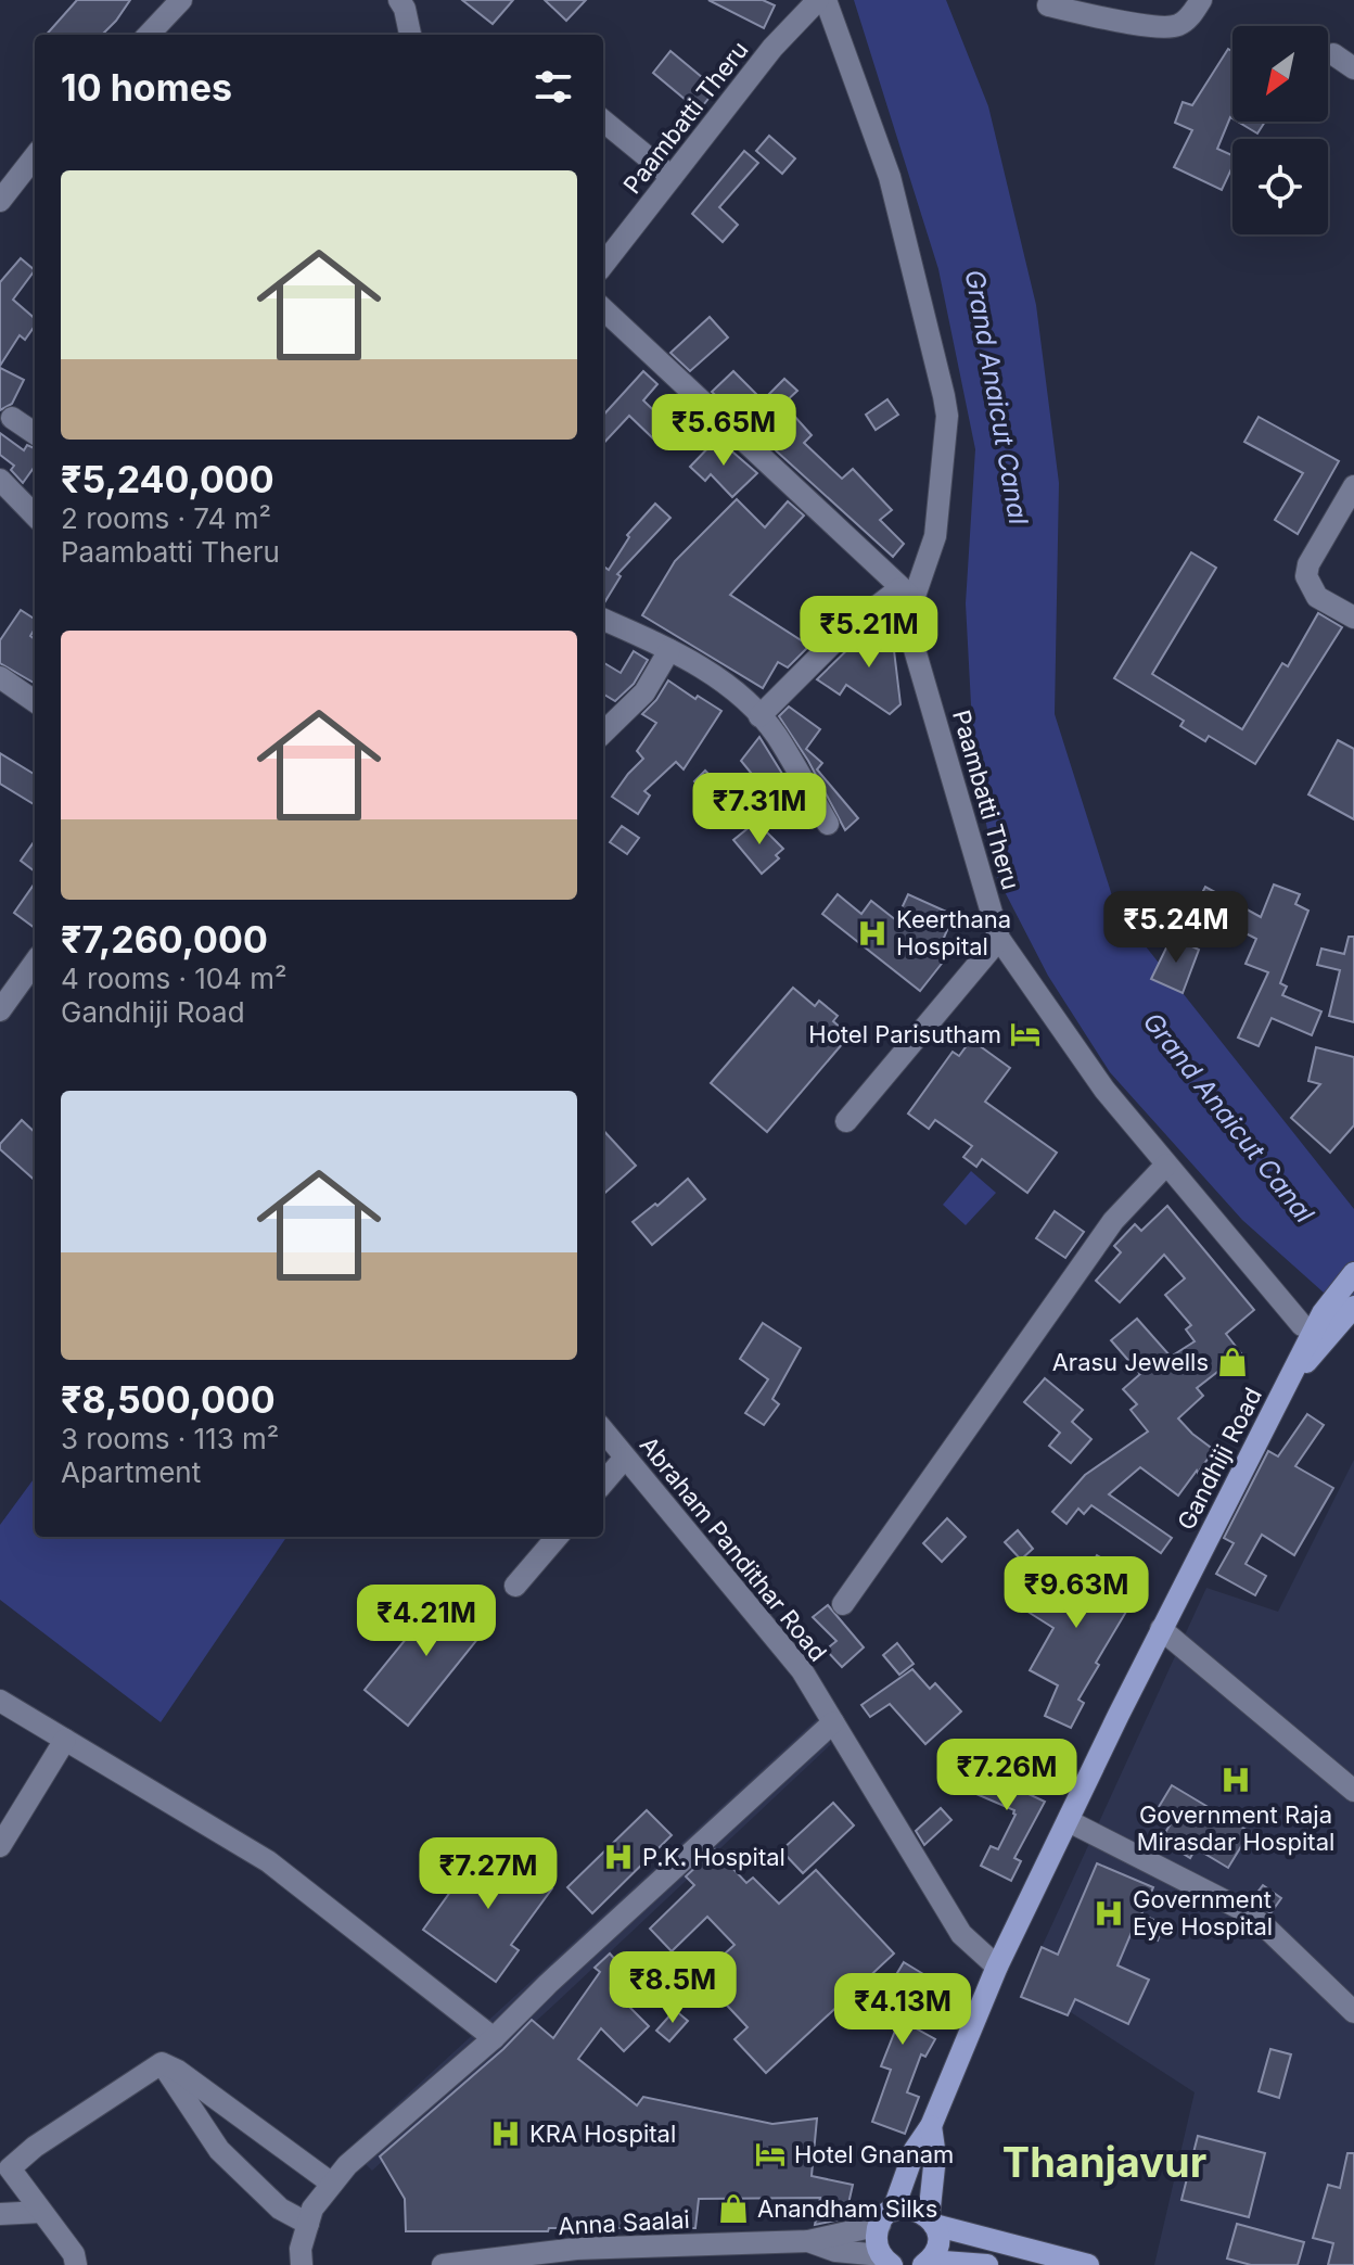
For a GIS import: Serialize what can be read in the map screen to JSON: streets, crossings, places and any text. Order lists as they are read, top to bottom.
{
  "streets": {
    "main road": ["Gandhiji Road"],
    "street": ["Paambatti Theru", "Abraham Pandithar Road", "Anna Saalai"]
  },
  "crossings": [
    ["Gandhiji Road", "Abraham Pandithar Road"],
    ["Gandhiji Road", "Anna Saalai"]
  ],
  "districts": ["Thanjavur"],
  "water": ["Grand Anaicut Canal"],
  "places": {
    "hospital": [
      "Keerthana Hospital",
      "Government Raja Mirasdar Hospital",
      "P.K. Hospital",
      "Government Eye Hospital",
      "KRA Hospital"
    ],
    "hotel": ["Hotel Parisutham", "Hotel Gnanam"],
    "shop": ["Arasu Jewells", "Anandham Silks"]
  },
  "north": "bottom left",
  "page": {
    "heading": "10 homes",
    "list": [
      {
        "name": "₹5,240,000",
        "note": "2 rooms · 74 m² · Paambatti Theru"
      },
      {
        "name": "₹7,260,000",
        "note": "4 rooms · 104 m² · Gandhiji Road"
      },
      {
        "name": "₹8,500,000",
        "note": "3 rooms · 113 m² · Apartment"
      }
    ],
    "price": [
      "₹5.65M",
      "₹5.21M",
      "₹7.31M",
      "₹5.24M",
      "₹9.63M",
      "₹4.21M",
      "₹7.26M",
      "₹7.27M",
      "₹8.5M",
      "₹4.13M"
    ]
  }
}
